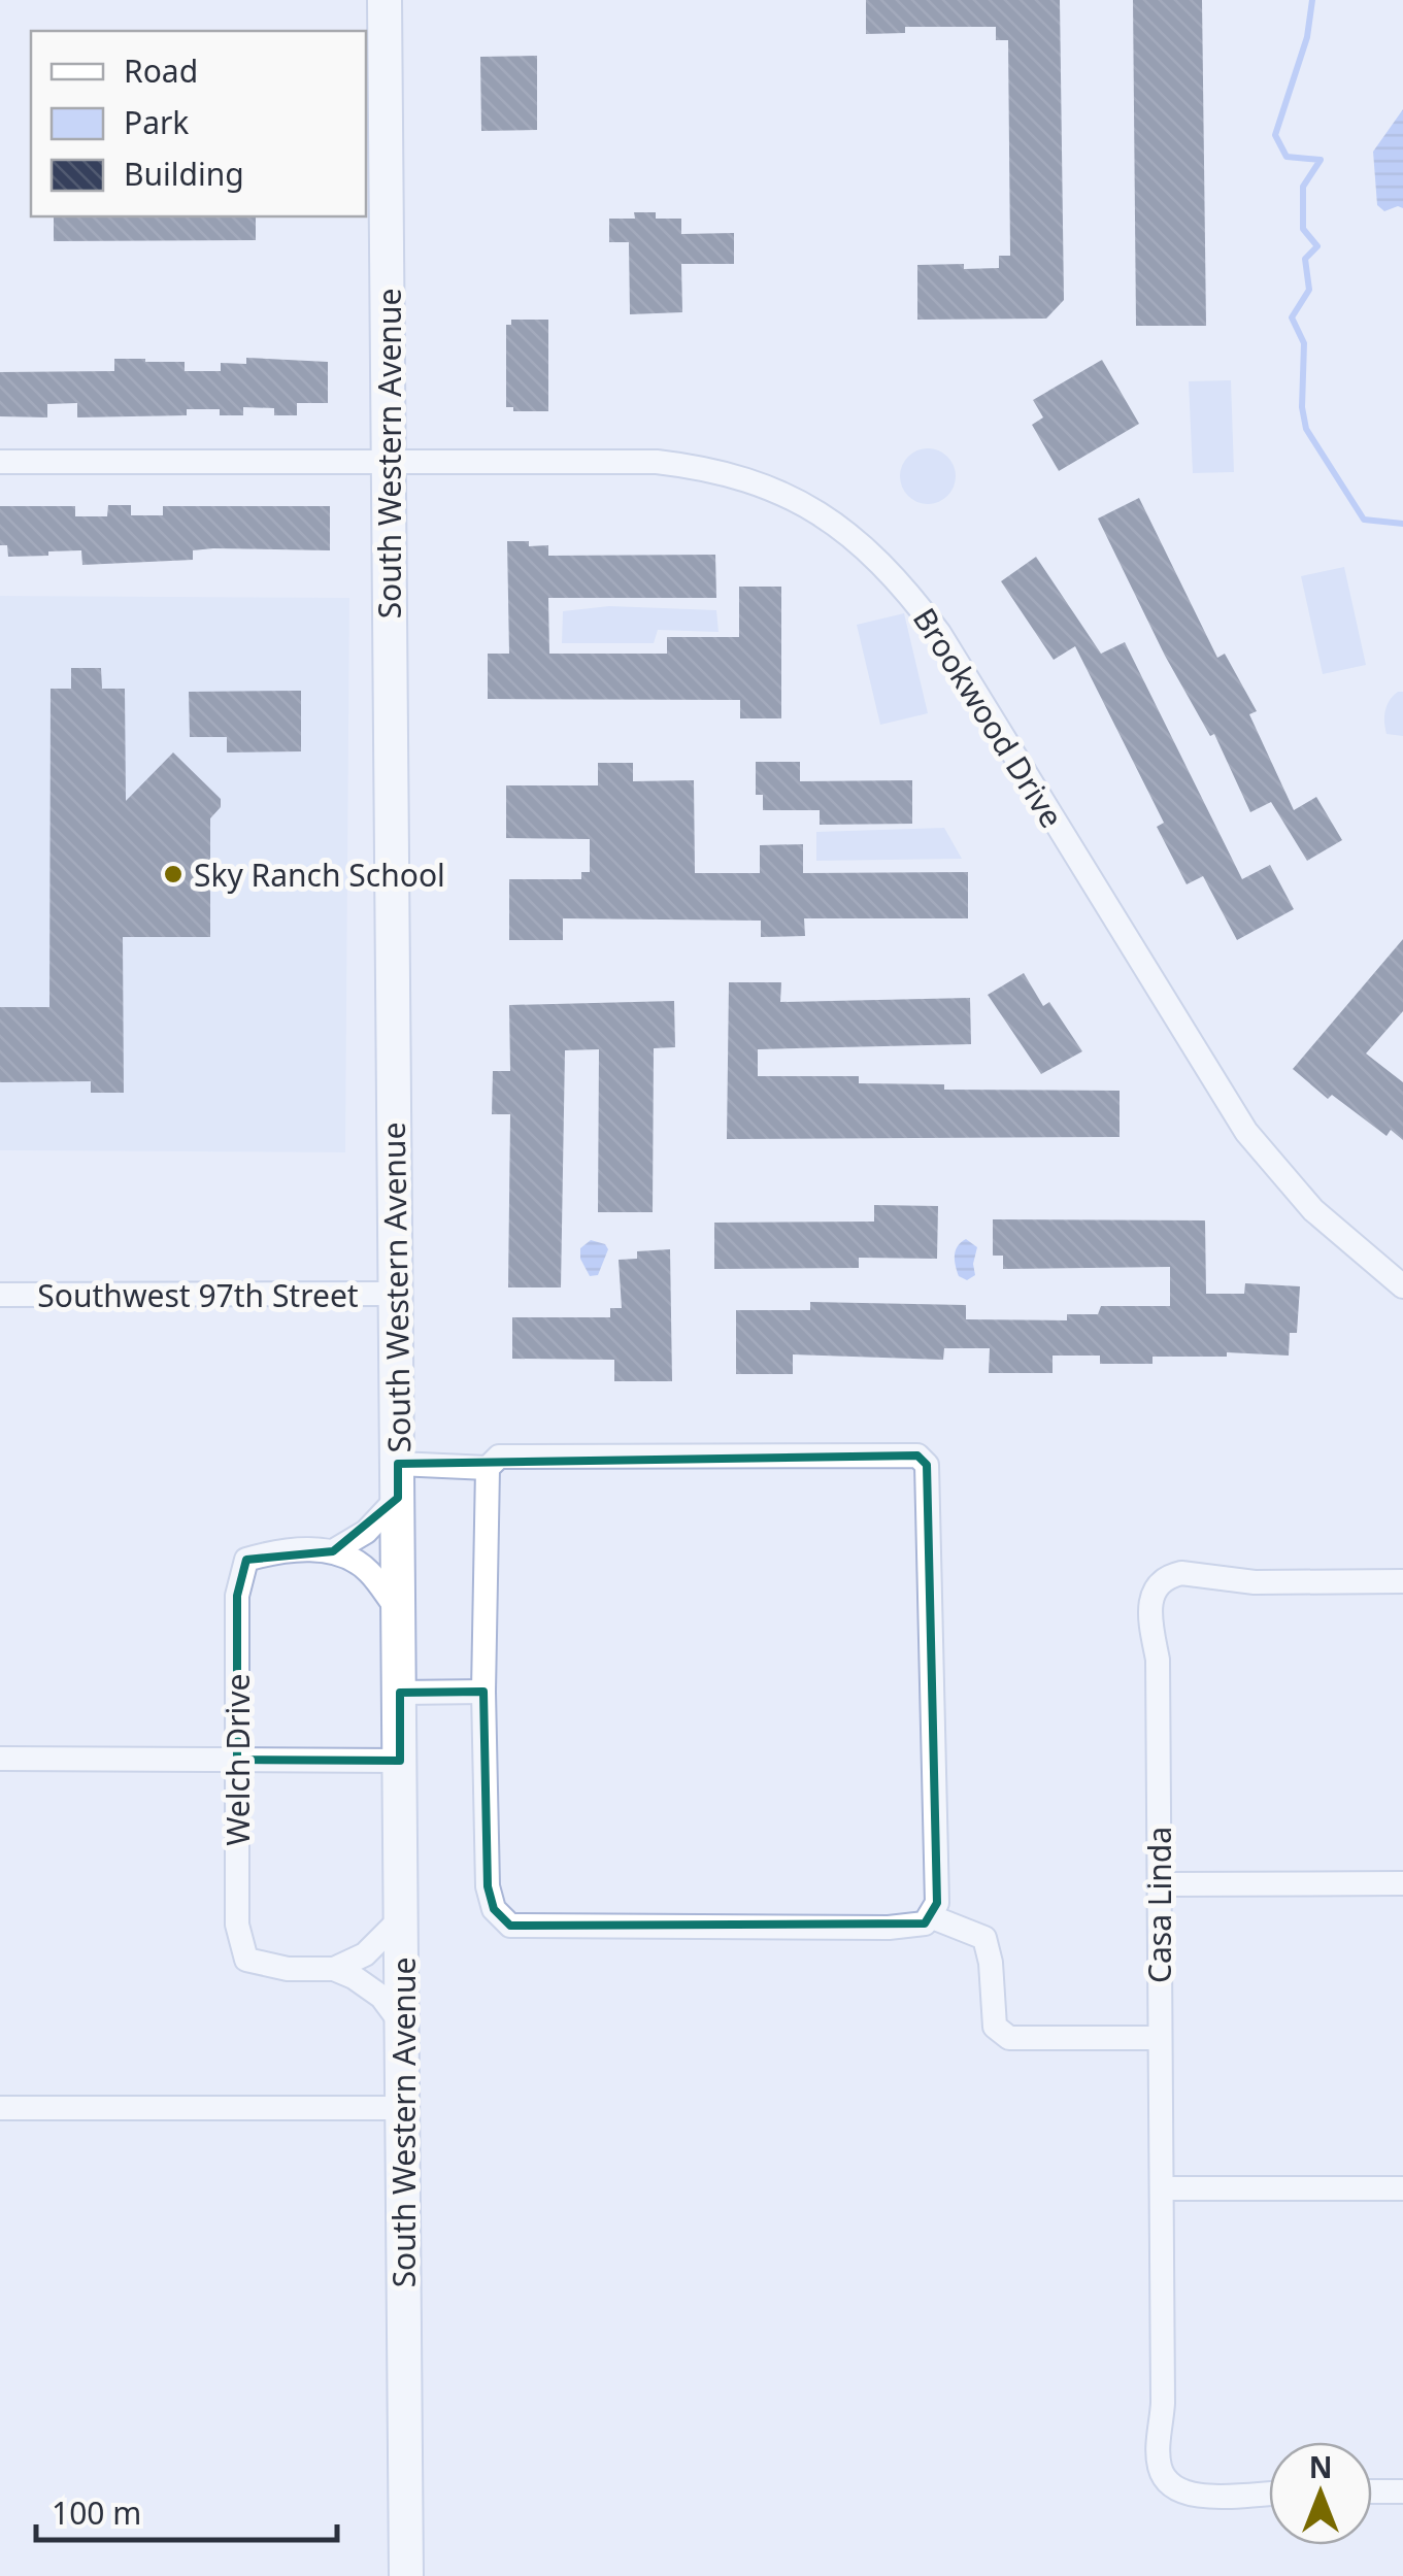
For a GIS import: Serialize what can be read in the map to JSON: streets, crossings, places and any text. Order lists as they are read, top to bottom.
{
  "streets": {
    "main road": ["South Western Avenue"],
    "street": [
      "Brookwood Drive",
      "Southwest 97th Street",
      "Welch Drive",
      "Casa Linda"
    ]
  },
  "crossings": [
    ["South Western Avenue", "Brookwood Drive"],
    ["South Western Avenue", "Southwest 97th Street"],
    ["South Western Avenue", "Welch Drive"]
  ],
  "places": ["Sky Ranch School"],
  "legend": ["Road", "Park", "Building"],
  "scale_bar": "100 m",
  "north": "top"
}
